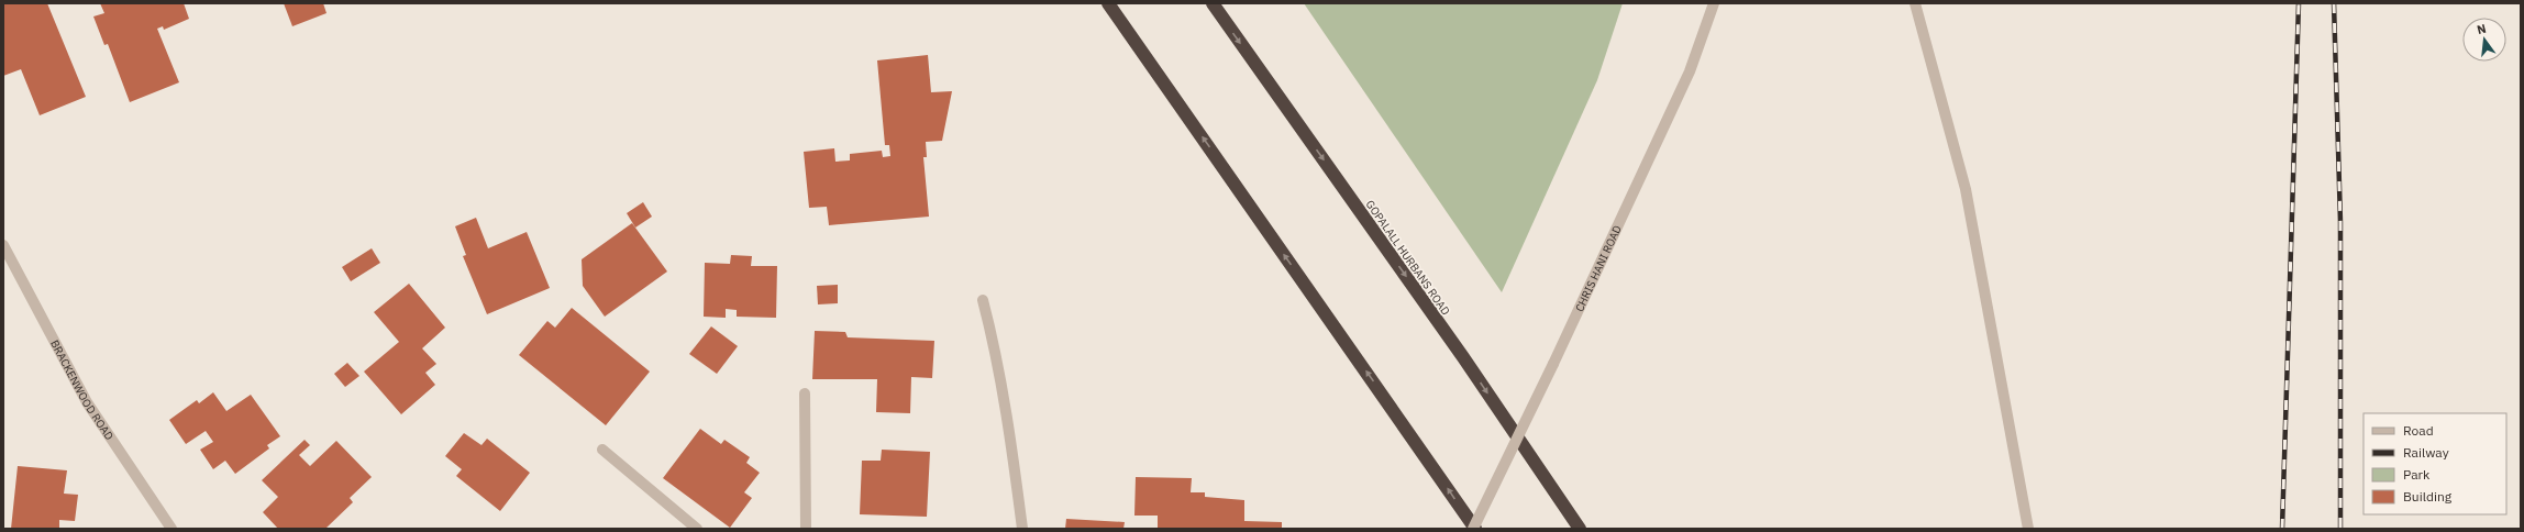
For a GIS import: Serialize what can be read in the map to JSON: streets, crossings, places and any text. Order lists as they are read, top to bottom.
{
  "streets": {
    "highway": ["GOPALALL HURBANS ROAD"],
    "street": ["CHRIS HANI ROAD", "BRACKENWOOD ROAD"]
  },
  "legend": [
    "Road",
    "Railway",
    "Park",
    "Building"
  ],
  "north": "top"
}
